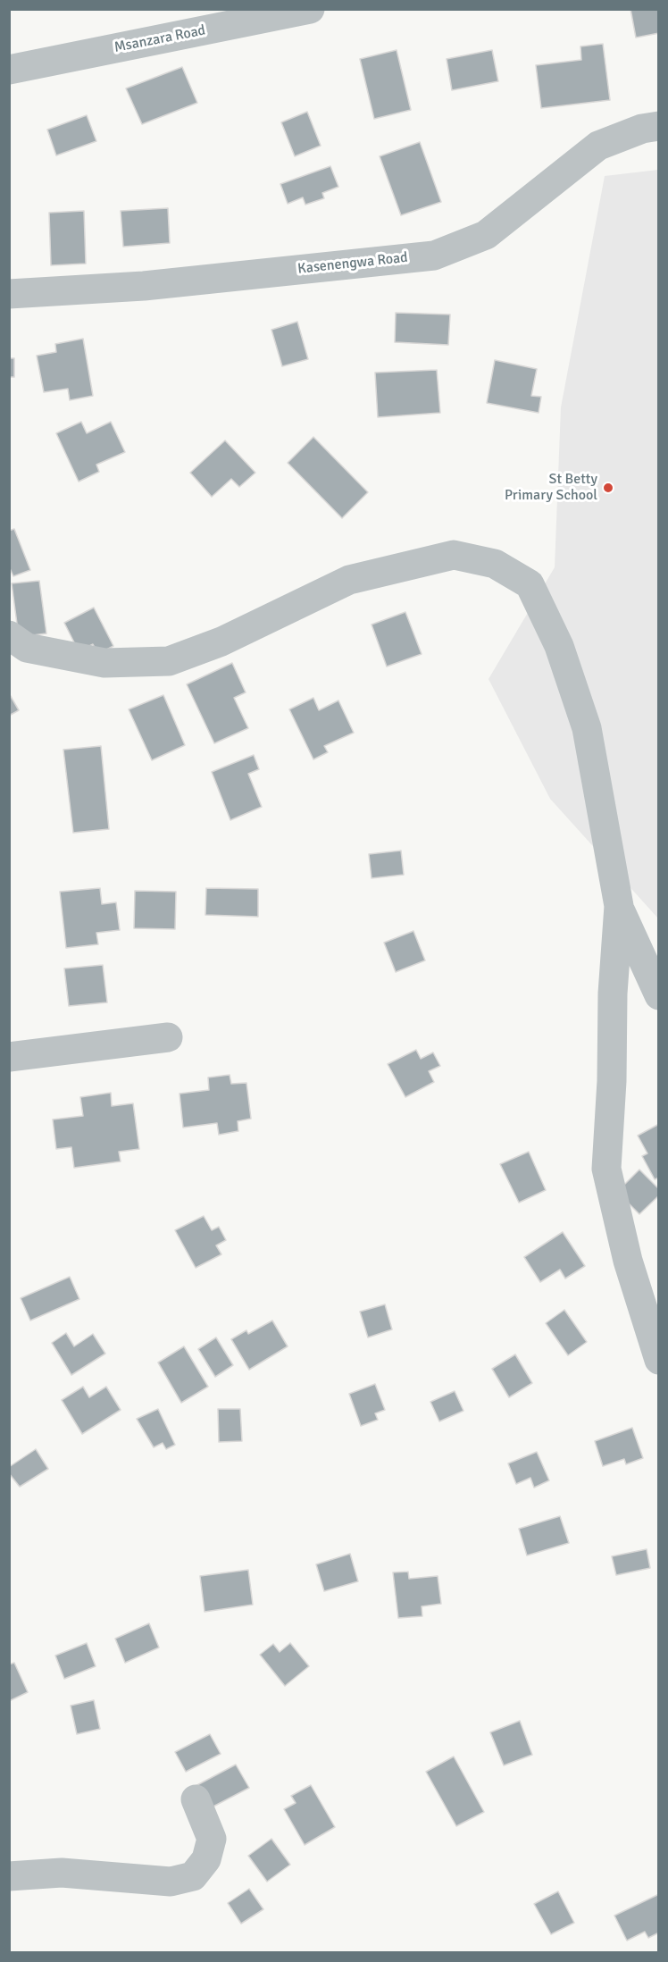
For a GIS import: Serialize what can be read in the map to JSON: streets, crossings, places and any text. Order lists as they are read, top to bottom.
{
  "streets": {
    "street": ["Msanzara Road", "Kasenengwa Road"]
  },
  "places": ["St Betty Primary School"]
}
